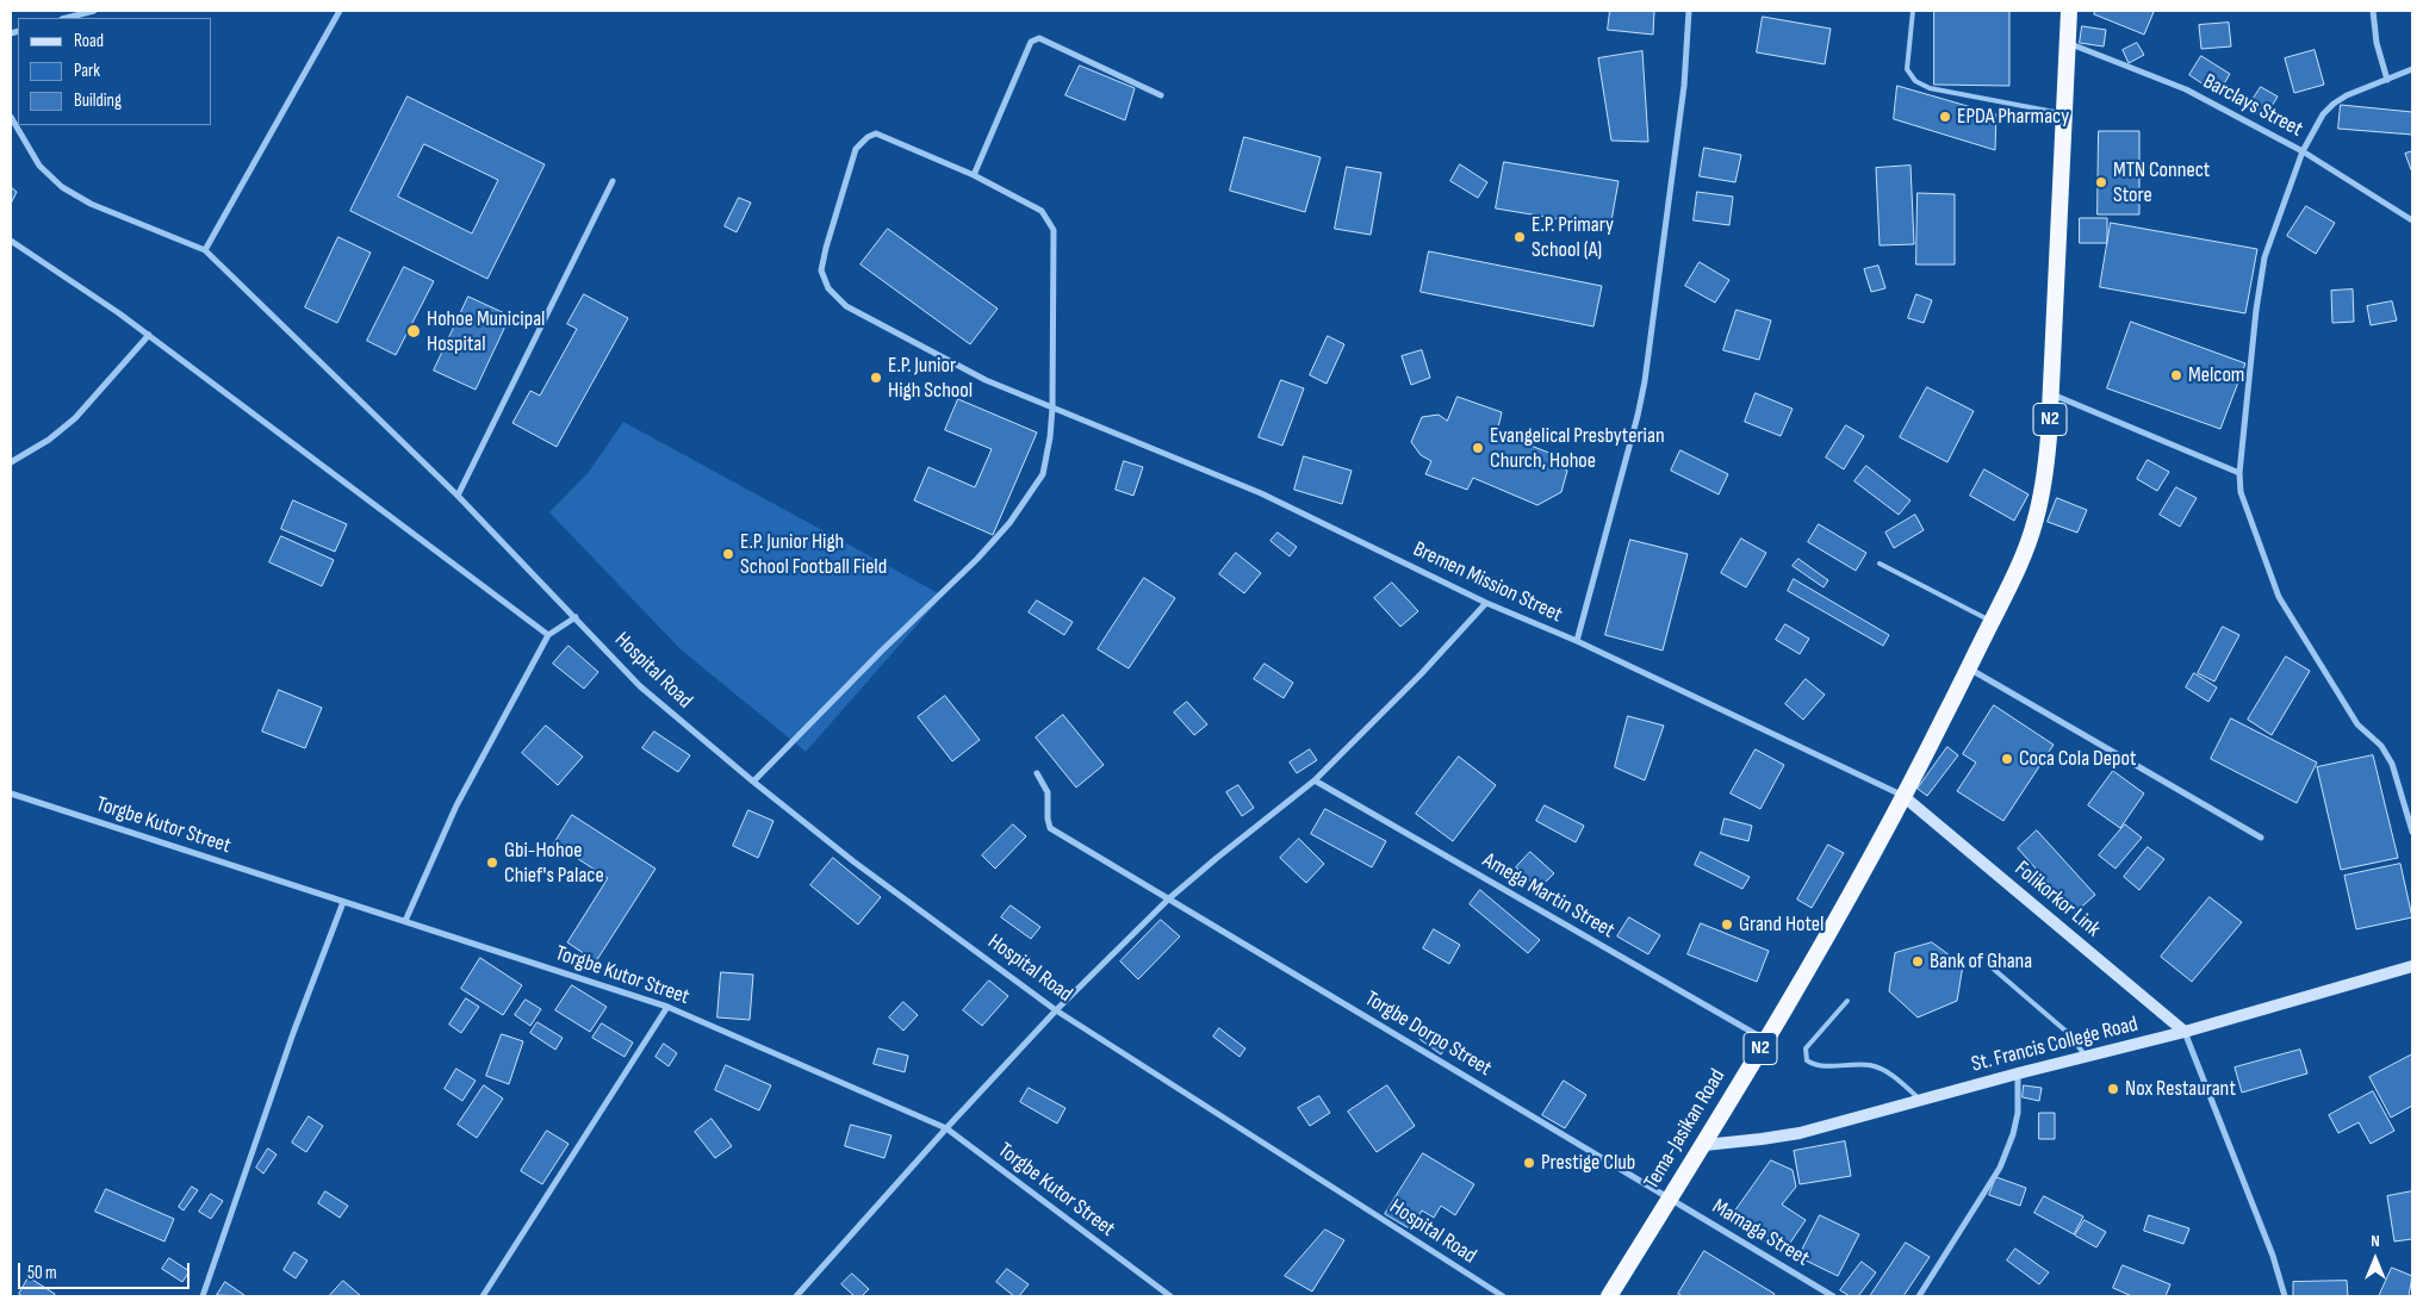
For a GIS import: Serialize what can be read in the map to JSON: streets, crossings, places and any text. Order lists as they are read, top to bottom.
{
  "streets": {
    "highway": ["N2", "Tema-Jasikan Road"],
    "main road": ["Folikorkor Link", "St. Francis College Road"],
    "street": [
      "Barclays Street",
      "Bremen Mission Street",
      "Hospital Road",
      "Torgbe Kutor Street",
      "Amega Martin Street",
      "Torgbe Dorpo Street",
      "Mamaga Street"
    ]
  },
  "crossings": [
    ["Barclays Street", "N2"],
    ["N2", "Bremen Mission Street"],
    ["N2", "Folikorkor Link"],
    ["N2", "Tema-Jasikan Road"],
    ["Bremen Mission Street", "Hospital Road"],
    ["Bremen Mission Street", "Folikorkor Link"],
    ["Bremen Mission Street", "Tema-Jasikan Road"],
    ["Amega Martin Street", "Tema-Jasikan Road"],
    ["Folikorkor Link", "St. Francis College Road"],
    ["Folikorkor Link", "Tema-Jasikan Road"],
    ["Torgbe Dorpo Street", "Tema-Jasikan Road"],
    ["Torgbe Dorpo Street", "Mamaga Street"],
    ["St. Francis College Road", "Tema-Jasikan Road"],
    ["Tema-Jasikan Road", "Mamaga Street"]
  ],
  "places": [
    "EPDA Pharmacy",
    "MTN Connect Store",
    "E.P. Primary School (A)",
    "Hohoe Municipal Hospital",
    "Melcom",
    "E.P. Junior High School",
    "Evangelical Presbyterian Church, Hohoe",
    "E.P. Junior High School Football Field",
    "Coca Cola Depot",
    "Gbi-Hohoe Chief's Palace",
    "Grand Hotel",
    "Bank of Ghana",
    "Nox Restaurant",
    "Prestige Club"
  ],
  "legend": ["Road", "Park", "Building"],
  "scale_bar": "50 m",
  "north": "top"
}
